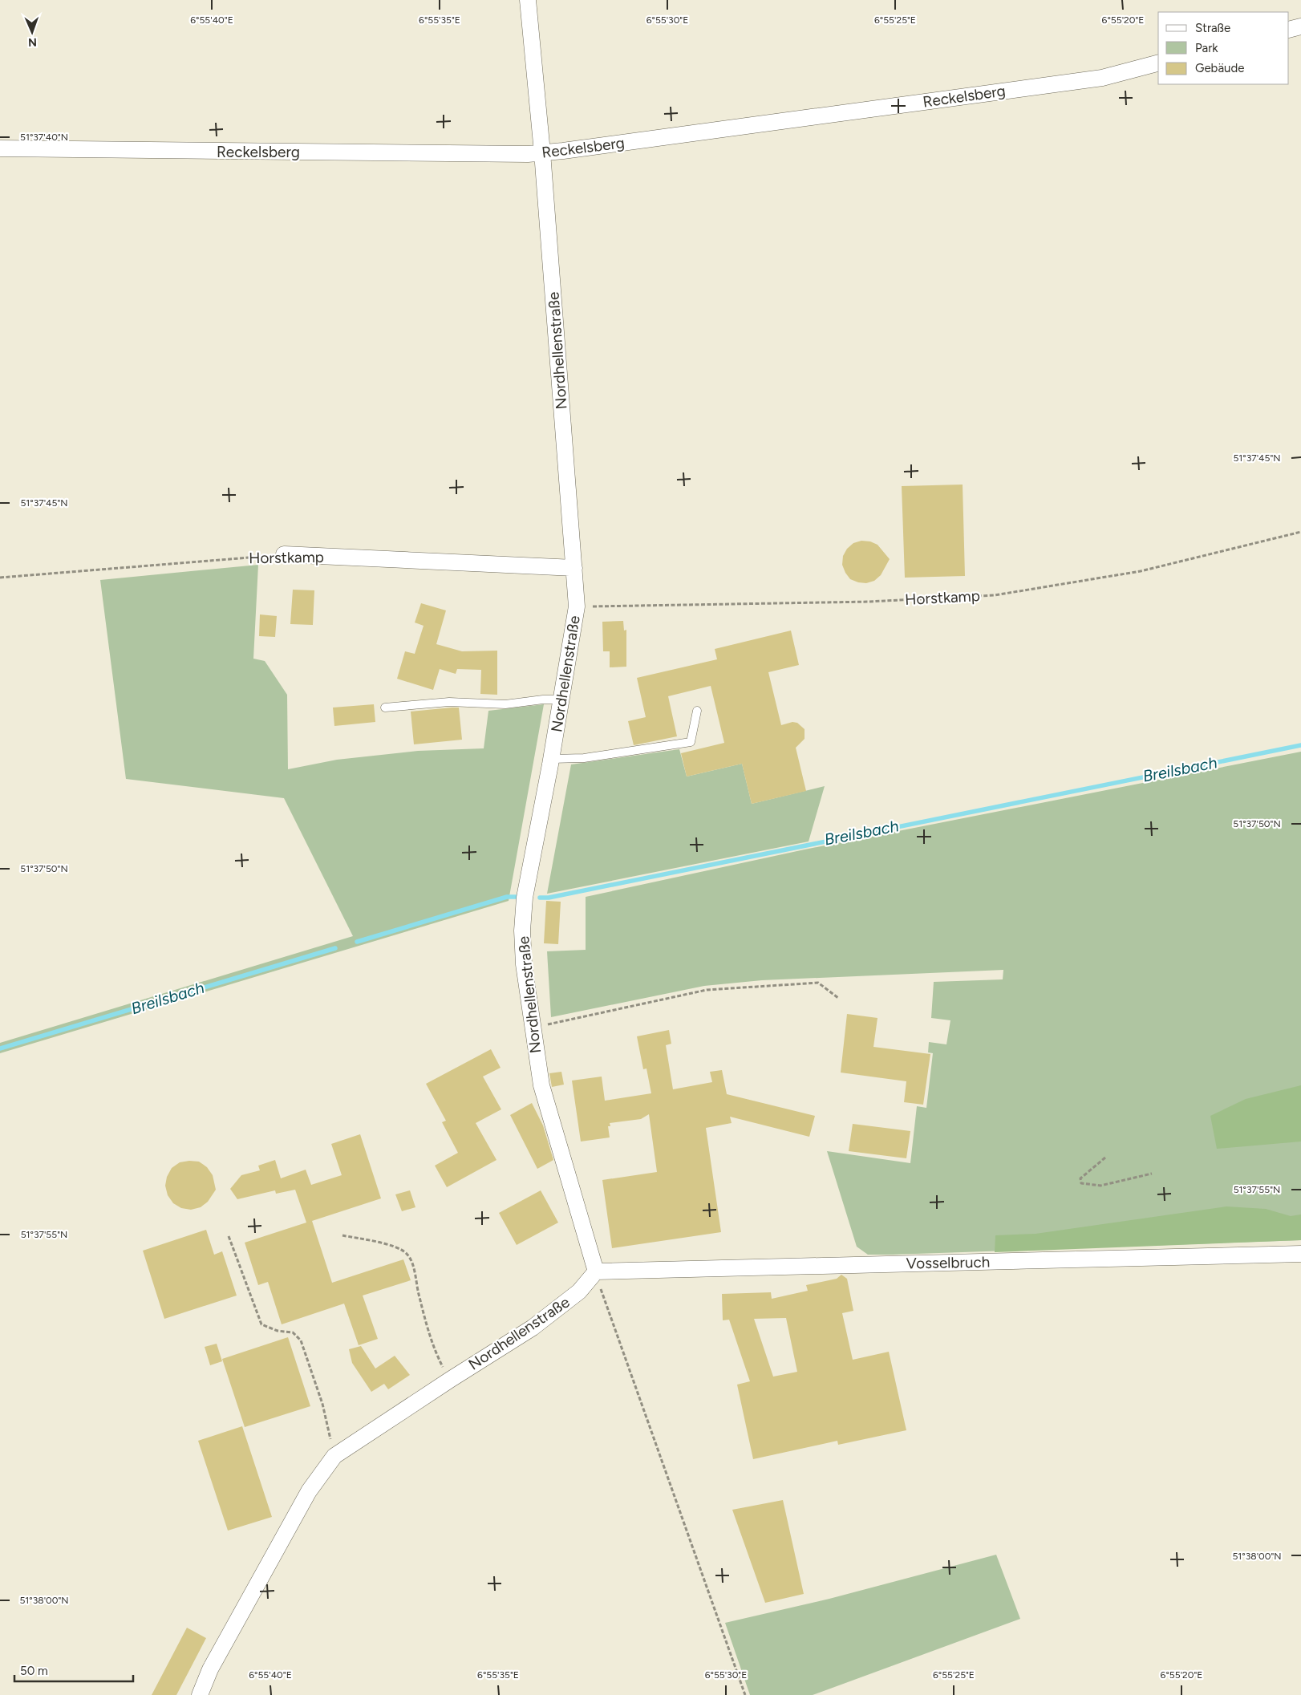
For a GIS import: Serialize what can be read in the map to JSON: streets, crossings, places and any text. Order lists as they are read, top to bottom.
{
  "streets": {
    "street": [
      "Reckelsberg",
      "Nordhellenstraße",
      "Horstkamp",
      "Vosselbruch"
    ]
  },
  "crossings": [
    ["Reckelsberg", "Nordhellenstraße"],
    ["Nordhellenstraße", "Horstkamp"],
    ["Nordhellenstraße", "Vosselbruch"]
  ],
  "water": ["Breilsbach"],
  "legend": ["Straße", "Park", "Gebäude"],
  "scale_bar": "50 m",
  "north": "bottom",
  "coordinates": [
    "6°55'40\"E",
    "6°55'35\"E",
    "6°55'30\"E",
    "6°55'25\"E",
    "6°55'20\"E",
    "51°37'40\"N",
    "51°37'45\"N",
    "51°37'50\"N",
    "51°37'55\"N",
    "51°38'00\"N"
  ]
}
